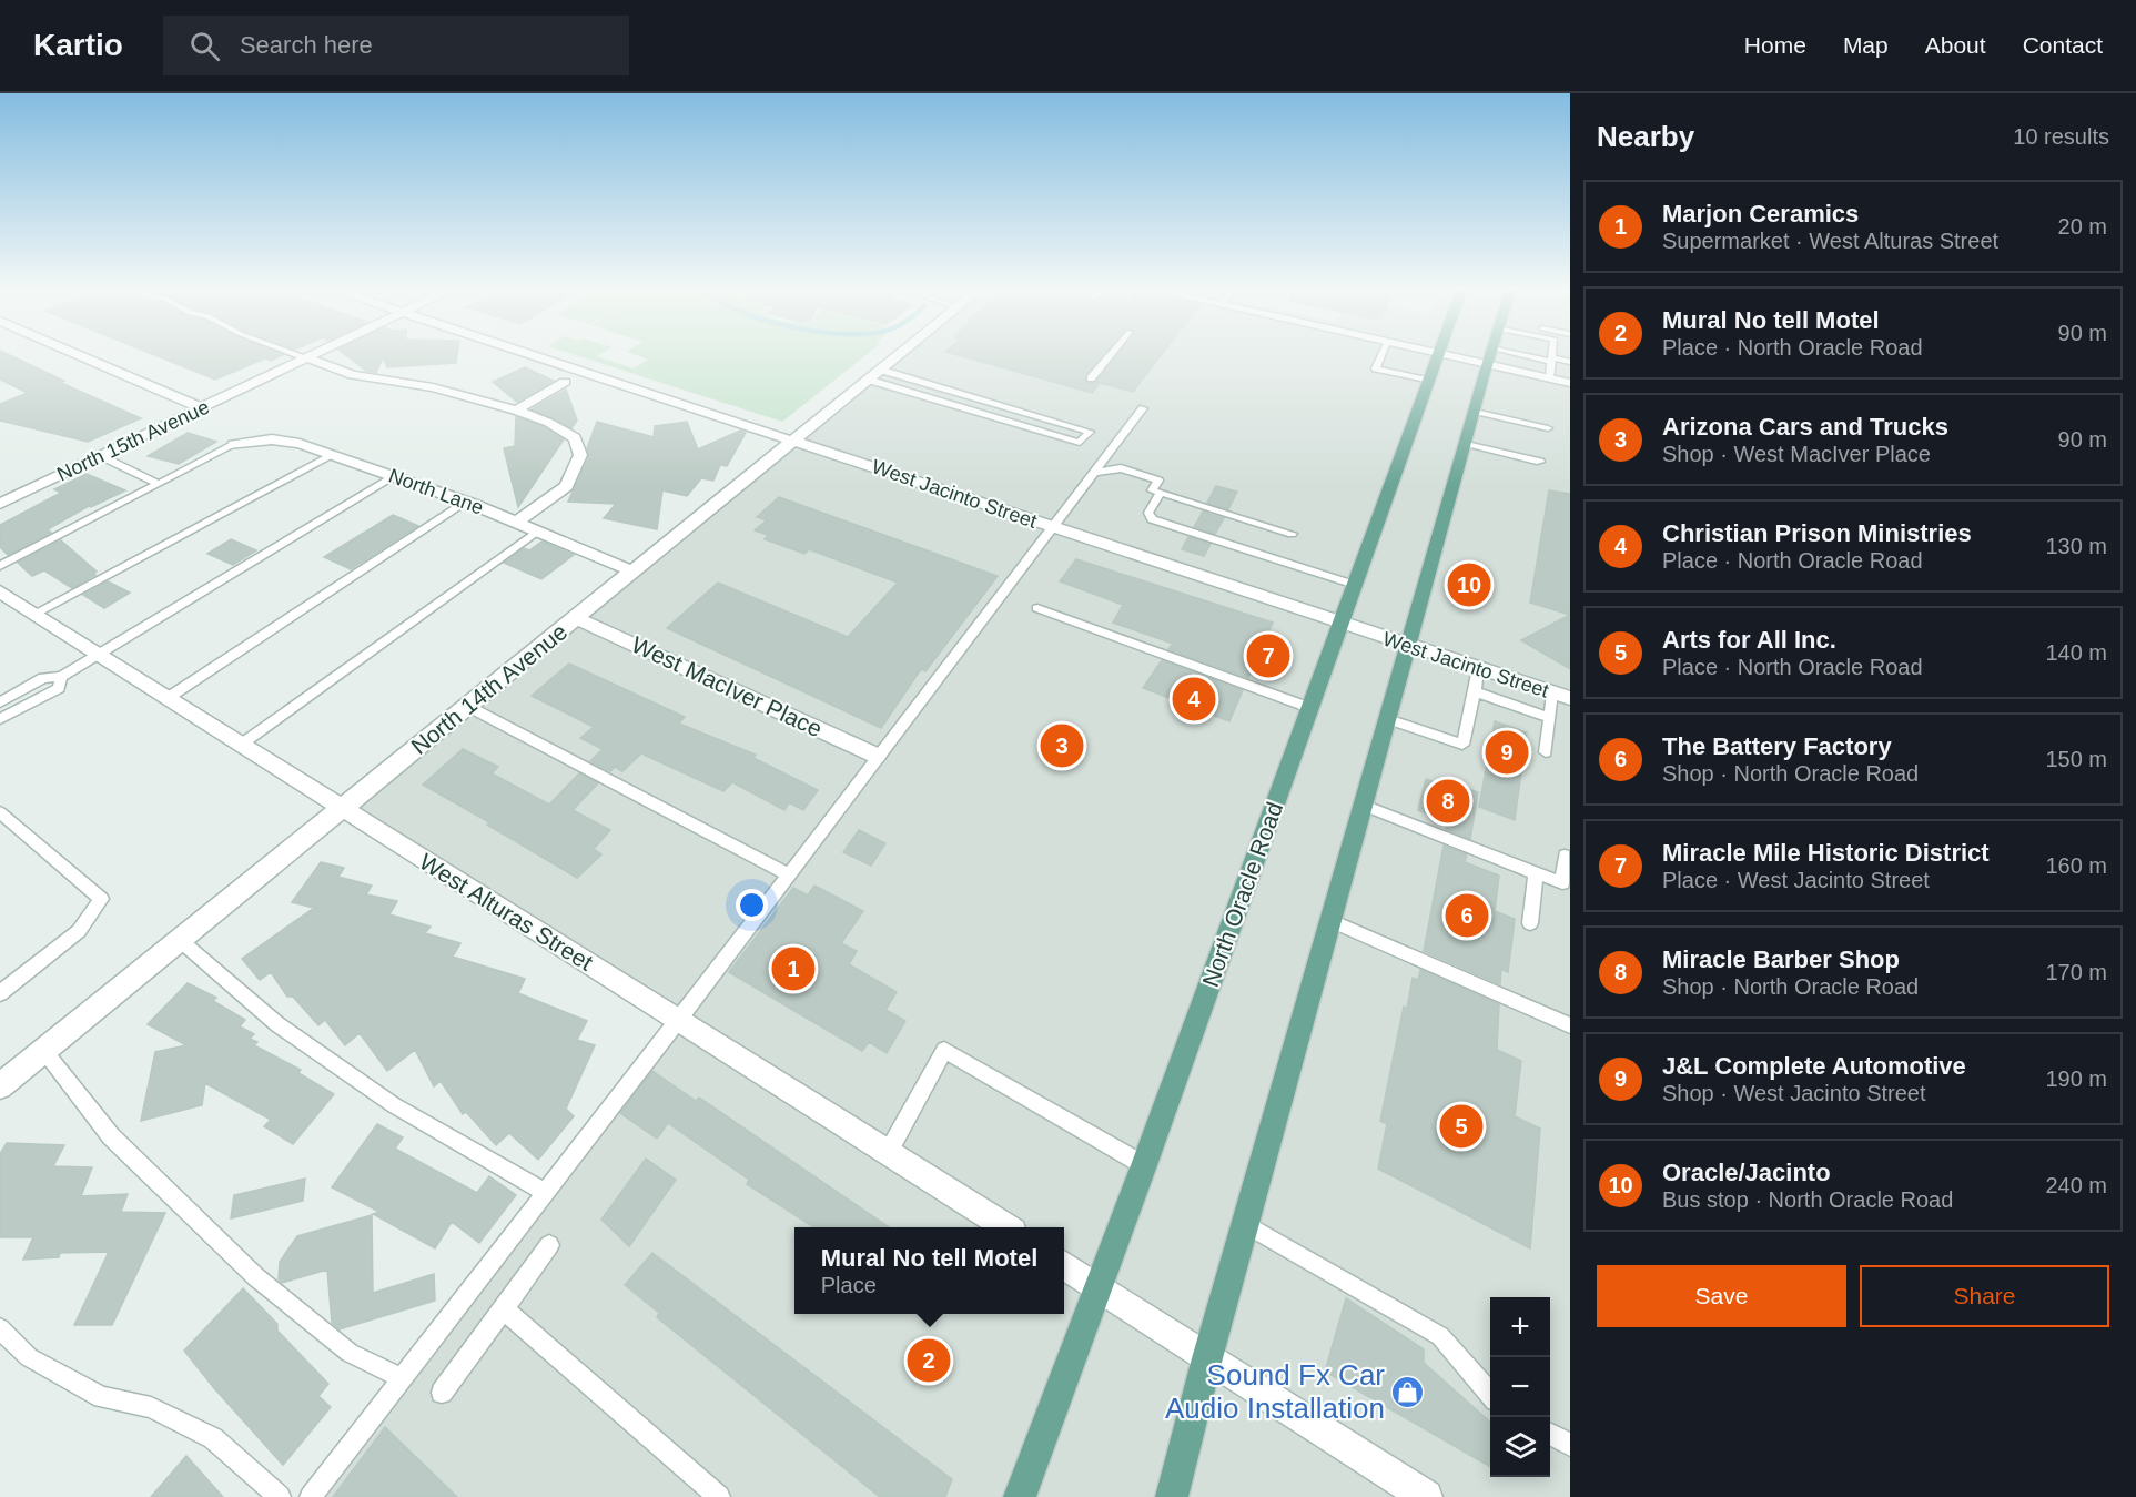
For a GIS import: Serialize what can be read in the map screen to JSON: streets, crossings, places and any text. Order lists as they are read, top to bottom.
{
  "streets": {
    "main road": ["North Oracle Road"],
    "street": [
      "North 15th Avenue",
      "North Lane",
      "West Jacinto Street",
      "West MacIver Place",
      "North 14th Avenue",
      "West Alturas Street"
    ]
  },
  "crossings": [
    ["North Lane", "North 14th Avenue"],
    ["West Jacinto Street", "North 14th Avenue"],
    ["West Jacinto Street", "North Oracle Road"],
    ["West MacIver Place", "North 14th Avenue"],
    ["North 14th Avenue", "West Alturas Street"]
  ],
  "places": {
    "shop": ["Sound Fx Car Audio Installation"]
  },
  "page": {
    "header": "Kartio",
    "search": "Search here",
    "nav": [
      "Home",
      "Map",
      "About",
      "Contact"
    ],
    "heading": ["Nearby", "10 results"],
    "list": [
      {
        "mark": "1",
        "name": "Marjon Ceramics",
        "note": "Supermarket · West Alturas Street",
        "value": "20 m"
      },
      {
        "mark": "2",
        "name": "Mural No tell Motel",
        "note": "Place · North Oracle Road",
        "value": "90 m"
      },
      {
        "mark": "3",
        "name": "Arizona Cars and Trucks",
        "note": "Shop · West MacIver Place",
        "value": "90 m"
      },
      {
        "mark": "4",
        "name": "Christian Prison Ministries",
        "note": "Place · North Oracle Road",
        "value": "130 m"
      },
      {
        "mark": "5",
        "name": "Arts for All Inc.",
        "note": "Place · North Oracle Road",
        "value": "140 m"
      },
      {
        "mark": "6",
        "name": "The Battery Factory",
        "note": "Shop · North Oracle Road",
        "value": "150 m"
      },
      {
        "mark": "7",
        "name": "Miracle Mile Historic District",
        "note": "Place · West Jacinto Street",
        "value": "160 m"
      },
      {
        "mark": "8",
        "name": "Miracle Barber Shop",
        "note": "Shop · North Oracle Road",
        "value": "170 m"
      },
      {
        "mark": "9",
        "name": "J&L Complete Automotive",
        "note": "Shop · West Jacinto Street",
        "value": "190 m"
      },
      {
        "mark": "10",
        "name": "Oracle/Jacinto",
        "note": "Bus stop · North Oracle Road",
        "value": "240 m"
      }
    ],
    "pins": [
      "10",
      "7",
      "4",
      "3",
      "9",
      "8",
      "6",
      "1",
      "5",
      "2"
    ],
    "popup": ["Mural No tell Motel", "Place"],
    "buttons": ["Save", "Share"],
    "map_buttons": ["+", "−"]
  }
}
